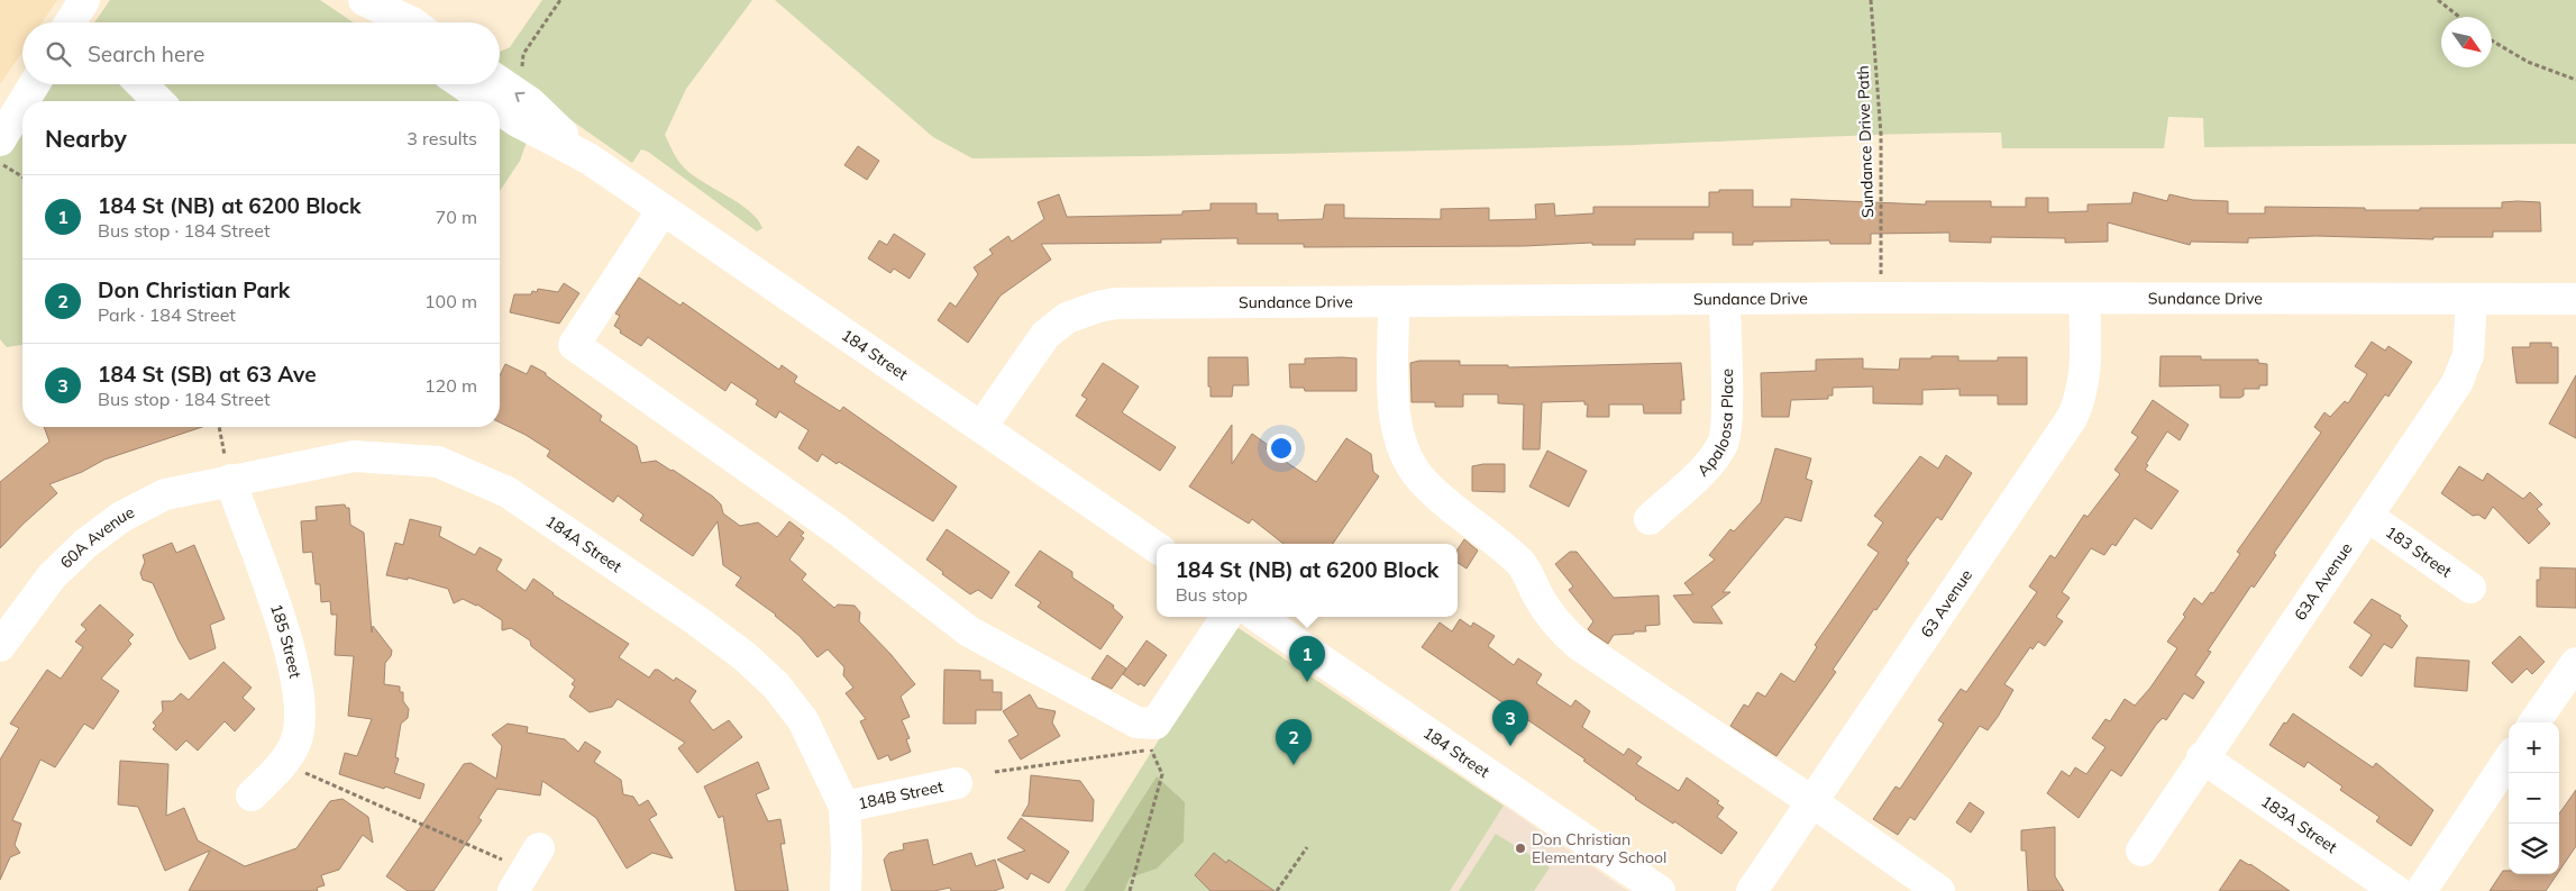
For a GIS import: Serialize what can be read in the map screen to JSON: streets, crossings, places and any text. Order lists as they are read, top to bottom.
{
  "streets": {
    "street": [
      "Sundance Drive",
      "184 Street",
      "Apaloosa Place",
      "60A Avenue",
      "184A Street",
      "183 Street",
      "63A Avenue",
      "63 Avenue",
      "185 Street",
      "184B Street",
      "183A Street"
    ],
    "path": ["Sundance Drive Path"]
  },
  "crossings": [
    ["Sundance Drive", "184 Street"],
    ["Sundance Drive", "Apaloosa Place"],
    ["Sundance Drive", "63A Avenue"],
    ["Sundance Drive", "63 Avenue"],
    ["60A Avenue", "184A Street"],
    ["60A Avenue", "185 Street"],
    ["184A Street", "185 Street"],
    ["184A Street", "184B Street"],
    ["183 Street", "63A Avenue"],
    ["63A Avenue", "183A Street"]
  ],
  "places": ["Don Christian Elementary School"],
  "north": "bottom right",
  "page": {
    "search": "Search here",
    "heading": ["Nearby", "3 results"],
    "list": [
      {
        "mark": "1",
        "name": "184 St (NB) at 6200 Block",
        "note": "Bus stop · 184 Street",
        "value": "70 m"
      },
      {
        "mark": "2",
        "name": "Don Christian Park",
        "note": "Park · 184 Street",
        "value": "100 m"
      },
      {
        "mark": "3",
        "name": "184 St (SB) at 63 Ave",
        "note": "Bus stop · 184 Street",
        "value": "120 m"
      }
    ],
    "popup": ["184 St (NB) at 6200 Block", "Bus stop"],
    "pins": ["1", "3", "2"],
    "map_buttons": ["+", "−"]
  }
}
